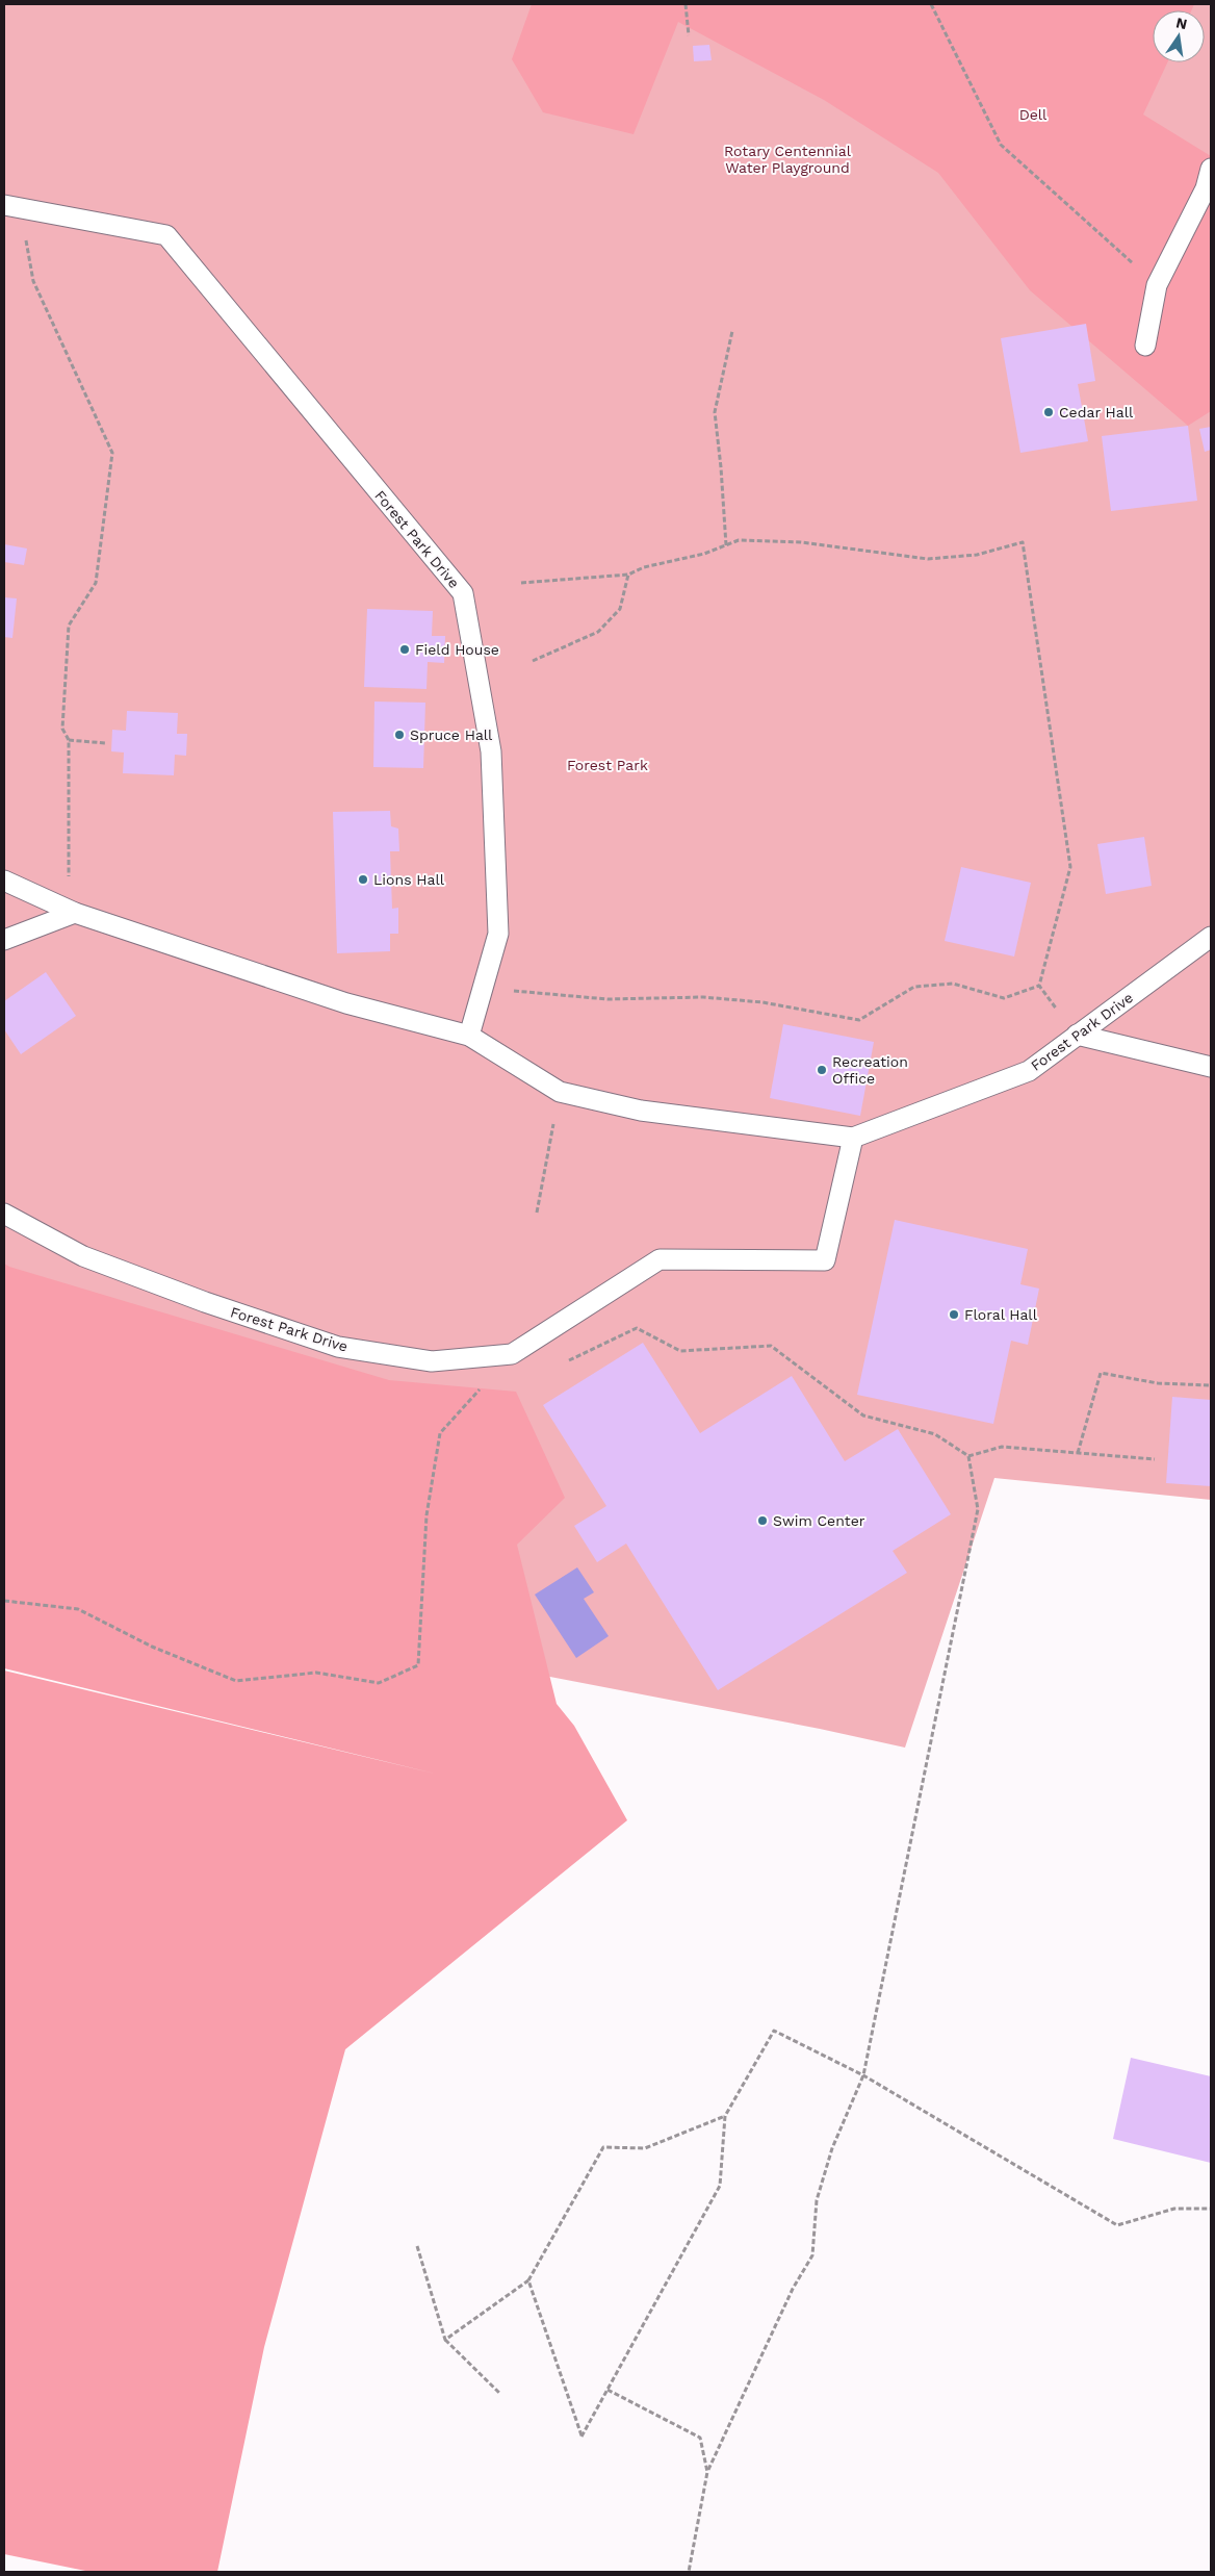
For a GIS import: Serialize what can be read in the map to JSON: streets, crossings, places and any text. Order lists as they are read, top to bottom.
{
  "streets": {
    "lane": ["Forest Park Drive"]
  },
  "parks": ["Dell", "Rotary Centennial Water Playground", "Forest Park"],
  "places": [
    "Cedar Hall",
    "Field House",
    "Spruce Hall",
    "Lions Hall",
    "Recreation Office",
    "Floral Hall",
    "Swim Center"
  ],
  "north": "top"
}
